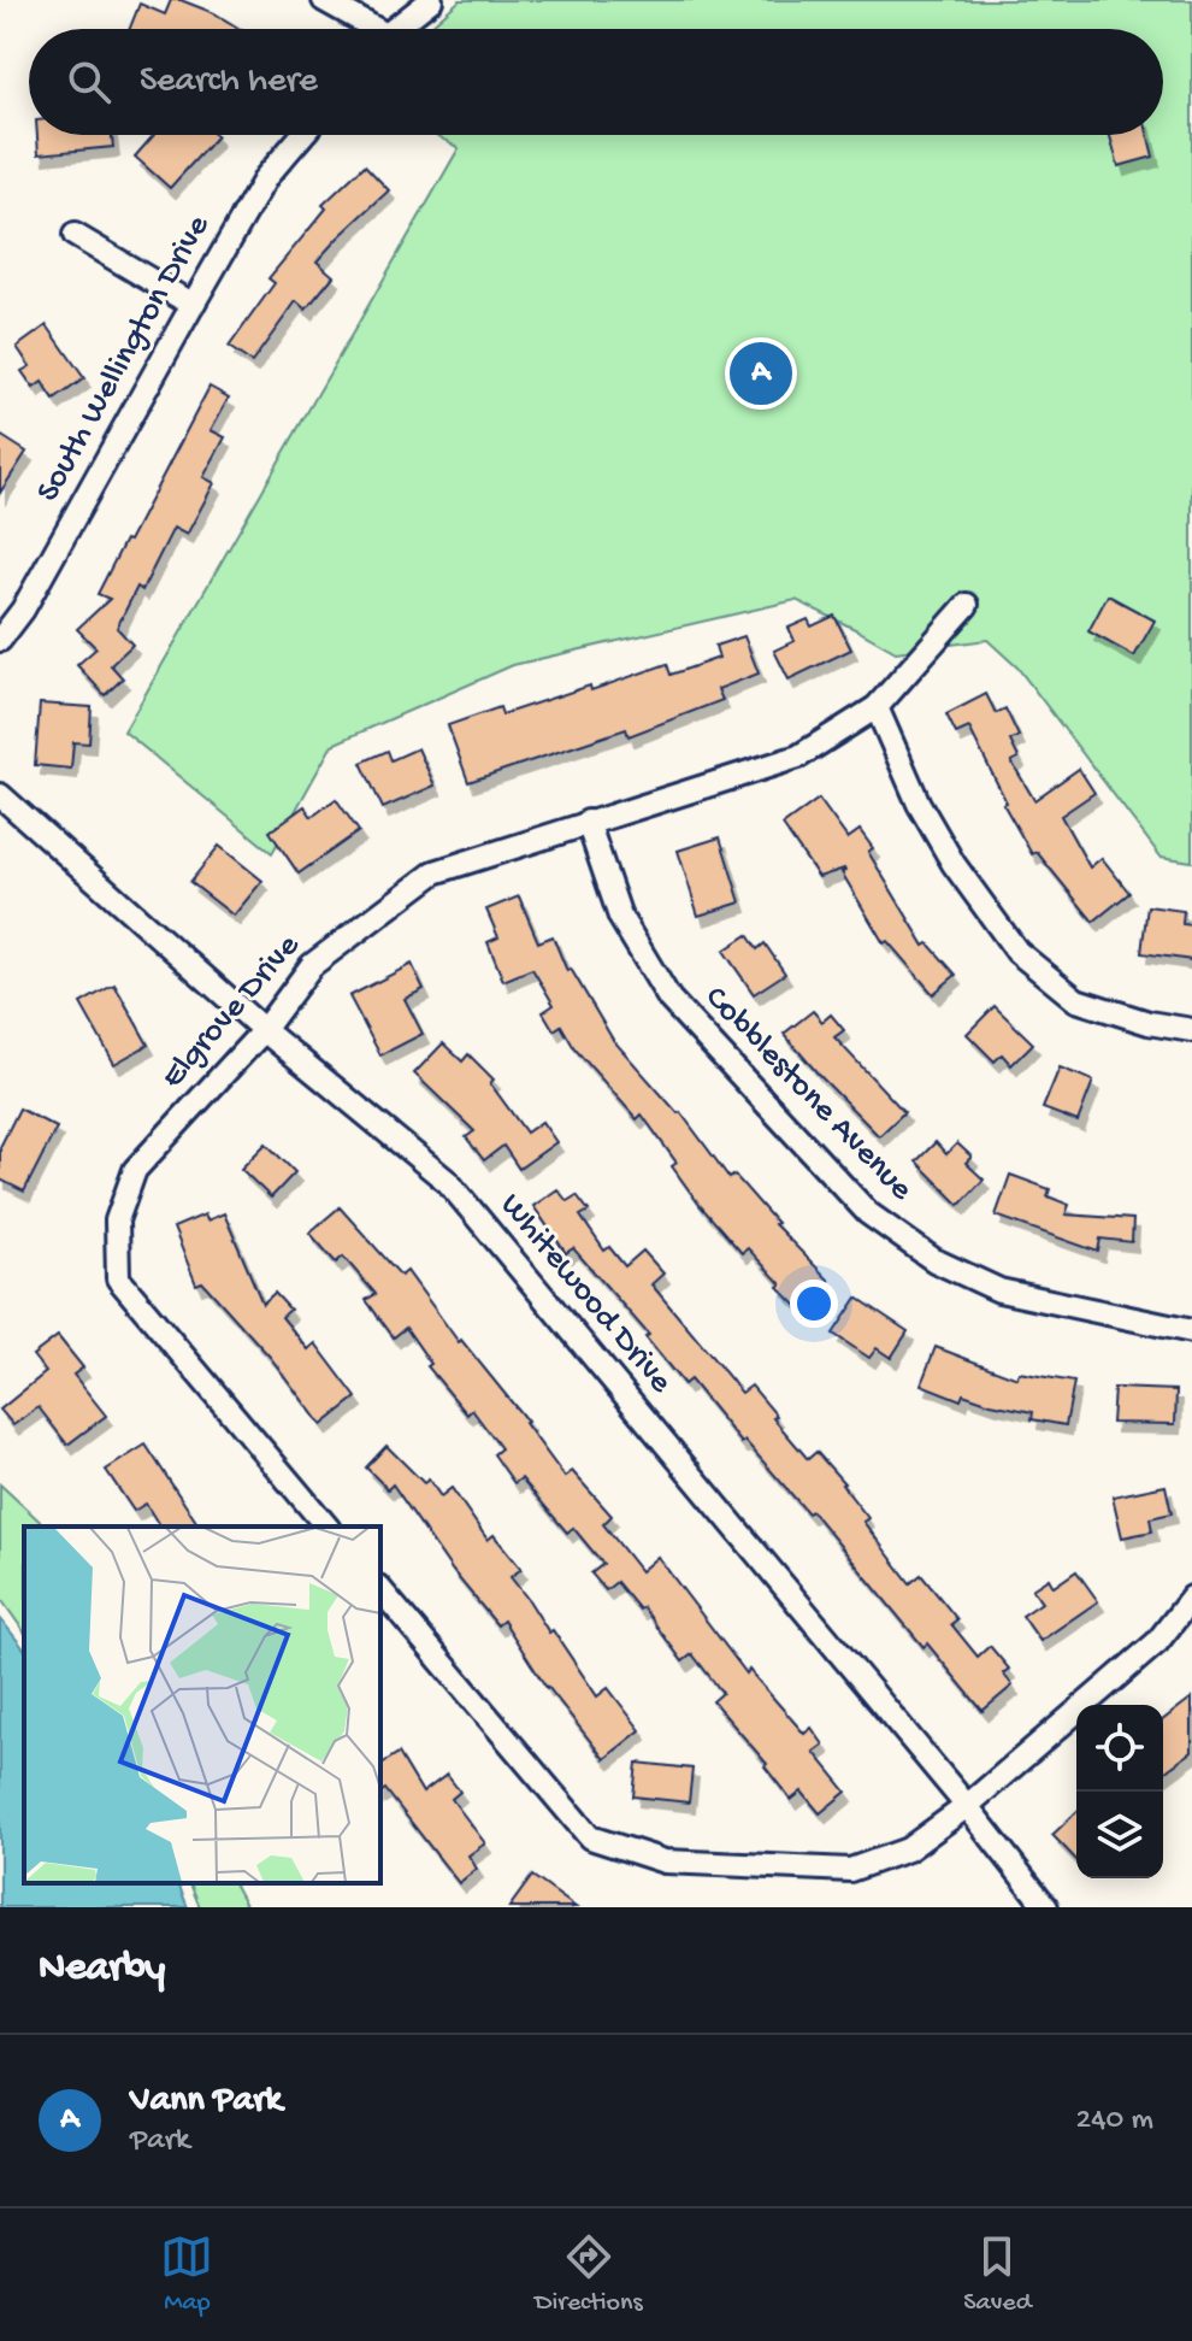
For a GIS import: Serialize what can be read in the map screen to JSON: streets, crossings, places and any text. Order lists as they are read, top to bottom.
{
  "streets": {
    "street": [
      "South Wellington Drive",
      "Elgrove Drive",
      "Cobblestone Avenue",
      "Whitewood Drive"
    ]
  },
  "crossings": [
    ["Elgrove Drive", "Cobblestone Avenue"],
    ["Elgrove Drive", "Whitewood Drive"]
  ],
  "page": {
    "search": "Search here",
    "pins": "A",
    "heading": "Nearby",
    "list": [
      {
        "mark": "A",
        "name": "Vann Park",
        "note": "Park",
        "value": "240 m"
      }
    ],
    "nav": ["Map", "Directions", "Saved"]
  }
}
